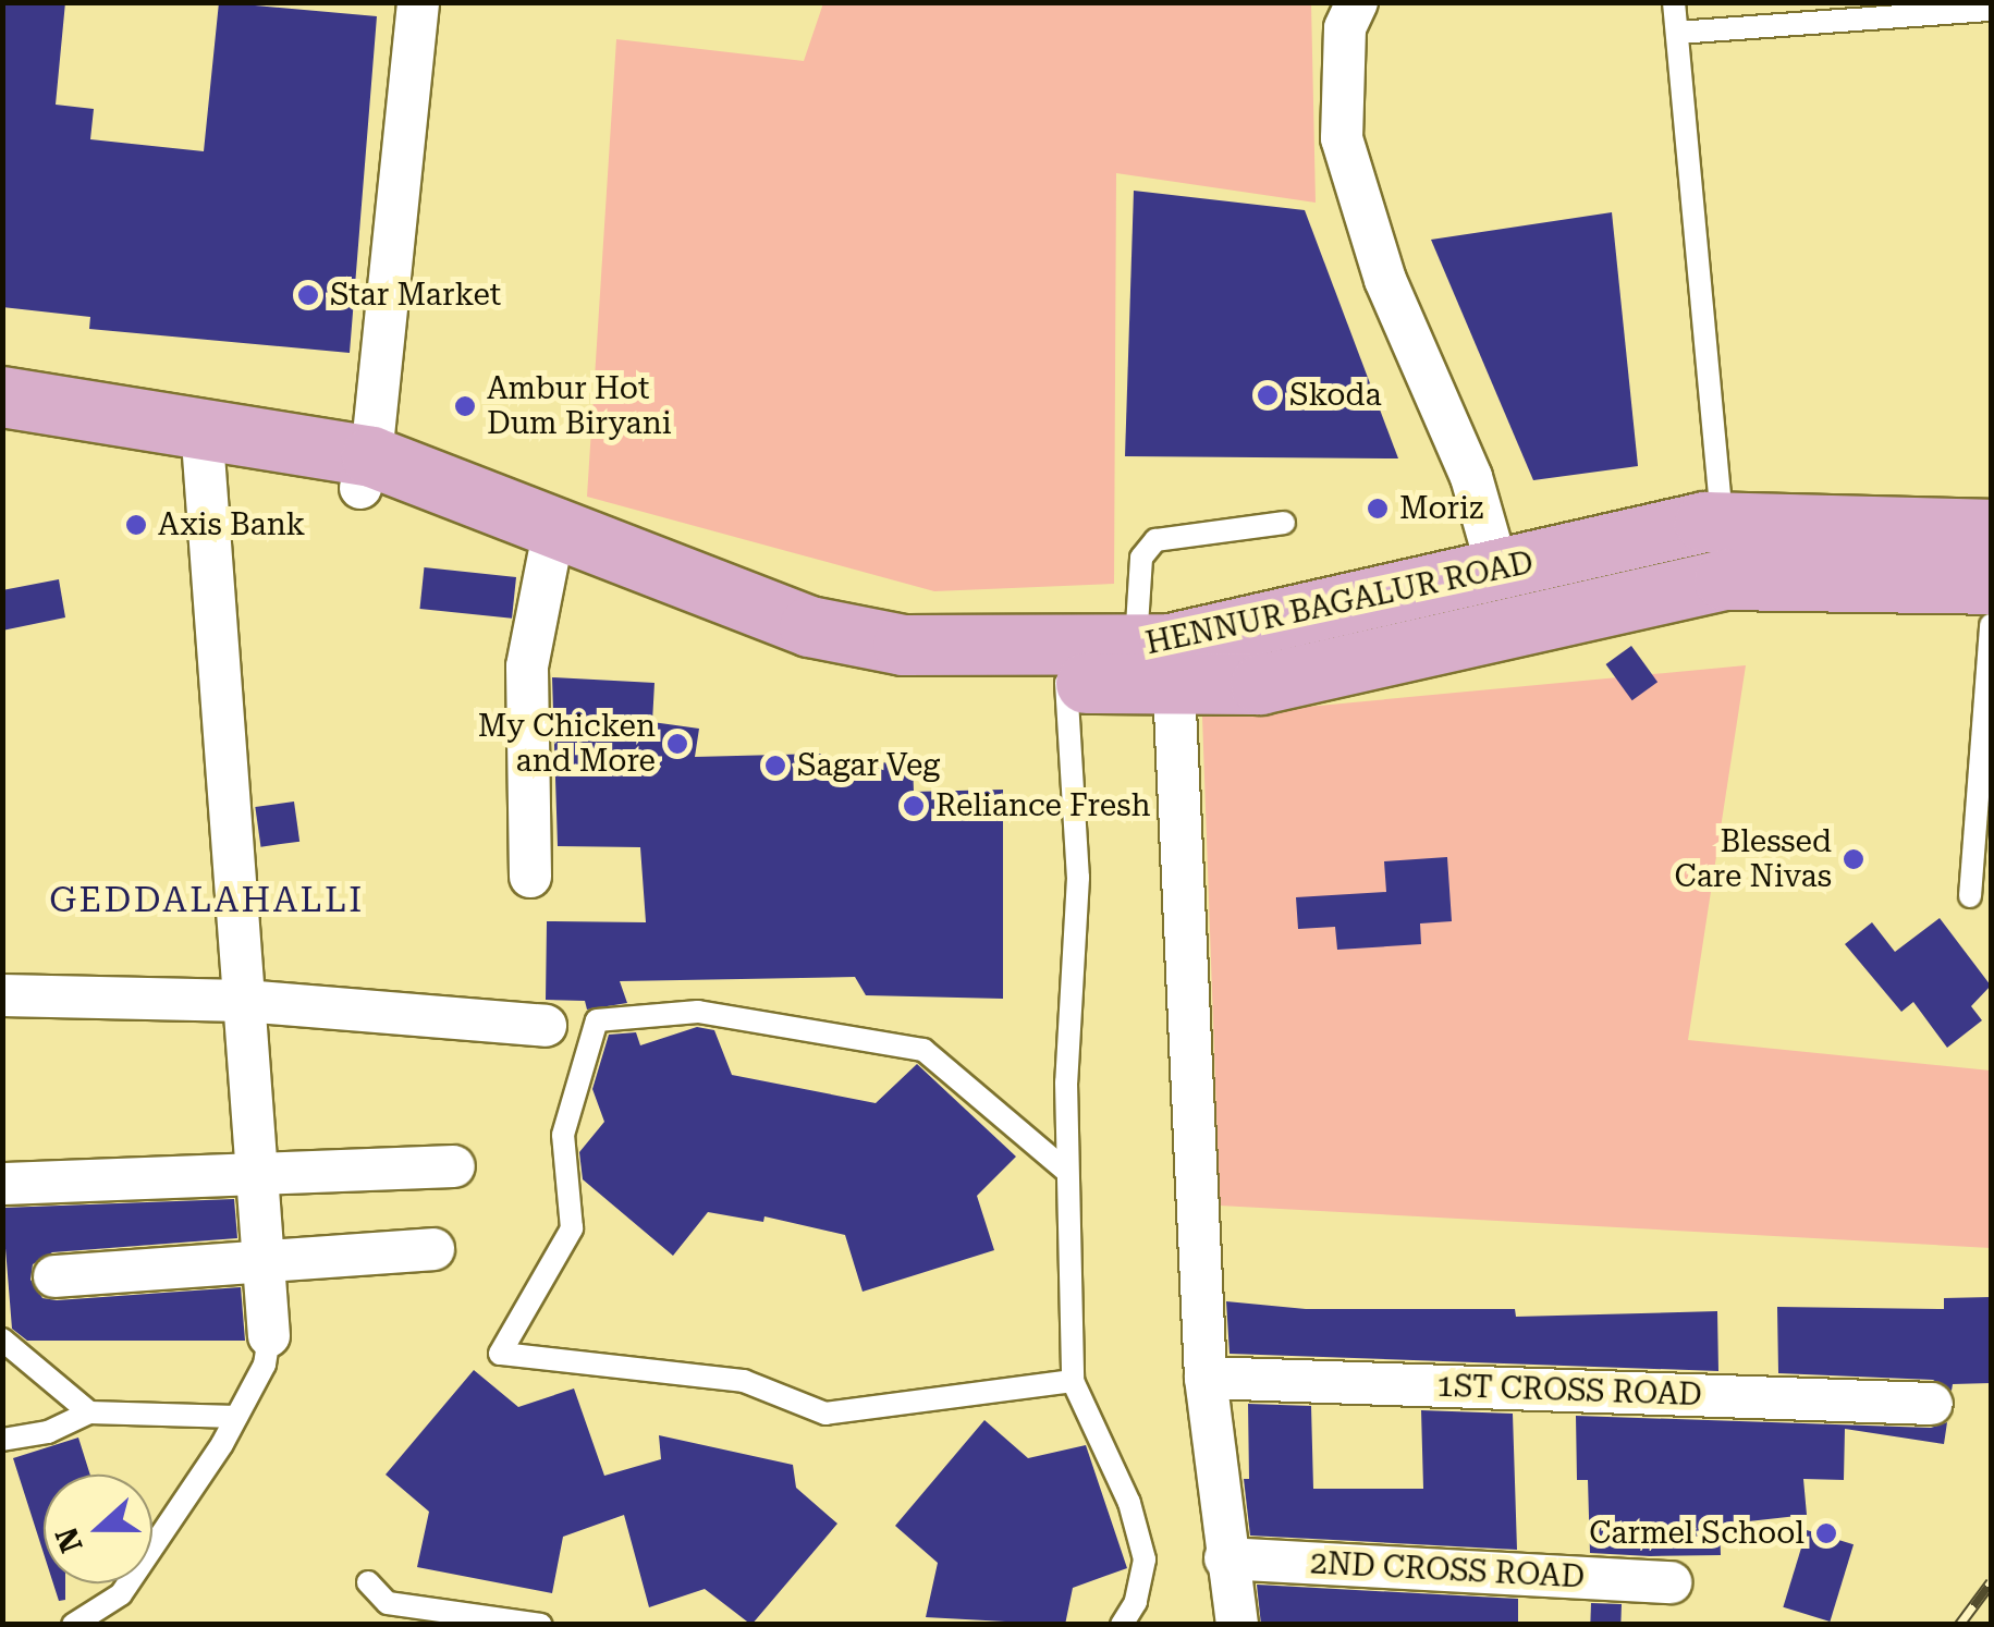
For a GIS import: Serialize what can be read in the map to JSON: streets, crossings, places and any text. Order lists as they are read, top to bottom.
{
  "streets": {
    "main road": ["HENNUR BAGALUR ROAD"],
    "street": ["1ST CROSS ROAD", "2ND CROSS ROAD"]
  },
  "districts": ["GEDDALAHALLI"],
  "places": [
    "Star Market",
    "Skoda",
    "Ambur Hot Dum Biryani",
    "Moriz",
    "Axis Bank",
    "My Chicken and More",
    "Sagar Veg",
    "Reliance Fresh",
    "Blessed Care Nivas",
    "Carmel School"
  ],
  "north": "left"
}
